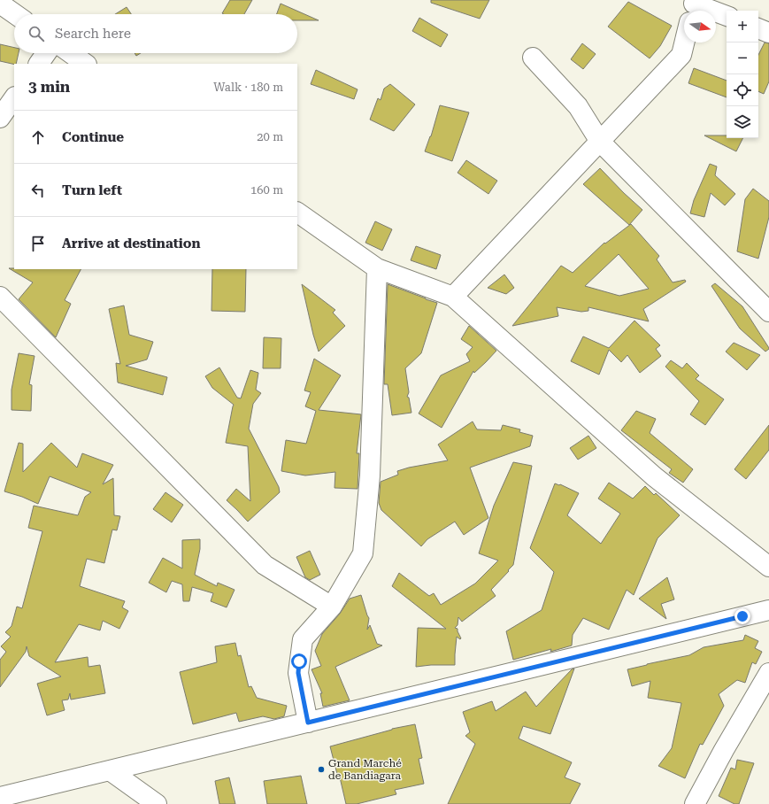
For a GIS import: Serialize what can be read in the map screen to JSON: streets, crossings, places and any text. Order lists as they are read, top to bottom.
{
  "places": ["Grand Marché de Bandiagara"],
  "north": "right",
  "page": {
    "map_buttons": ["+", "−"],
    "search": "Search here",
    "heading": ["3 min", "Walk · 180 m"],
    "list": [
      ["Continue", "20 m"],
      ["Turn left", "160 m"],
      "Arrive at destination"
    ]
  }
}
